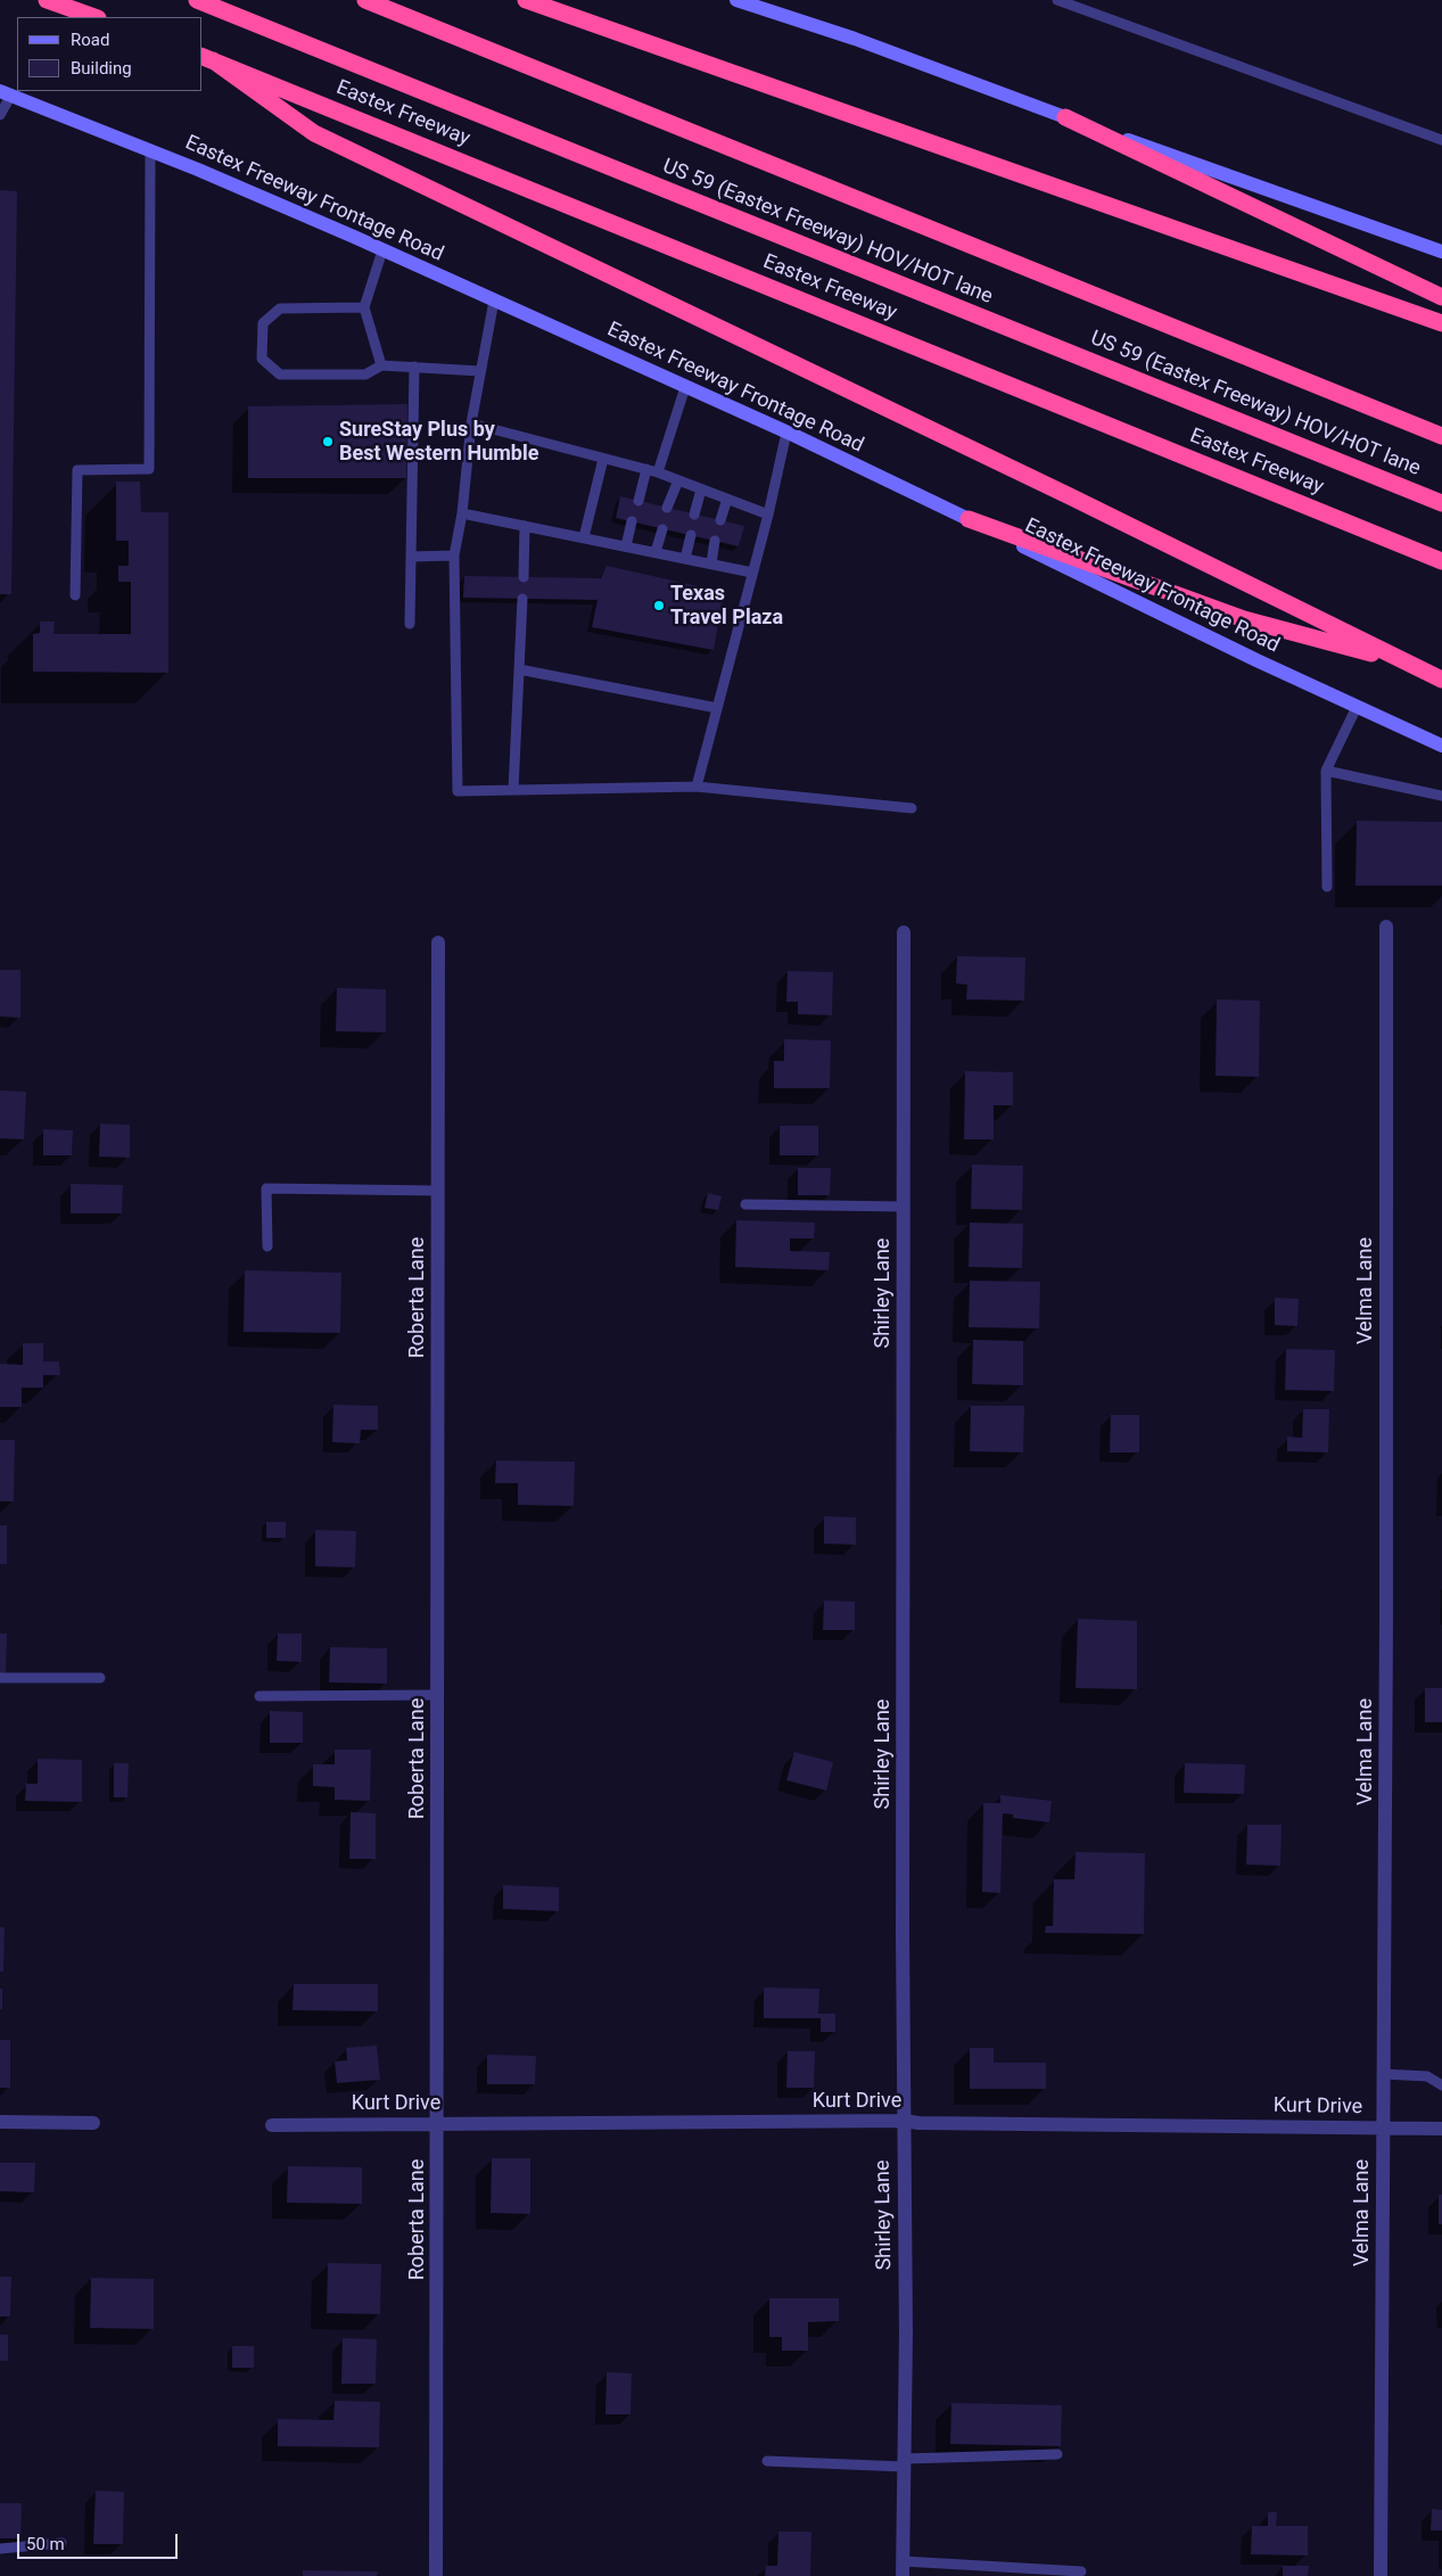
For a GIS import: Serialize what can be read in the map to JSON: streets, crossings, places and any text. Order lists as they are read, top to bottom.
{
  "streets": {
    "highway": ["Eastex Freeway", "US 59 (Eastex Freeway) HOV/HOT lane"],
    "main road": ["Eastex Freeway Frontage Road"],
    "street": [
      "Velma Lane",
      "Shirley Lane",
      "Roberta Lane",
      "Kurt Drive"
    ]
  },
  "crossings": [
    ["Velma Lane", "Kurt Drive"],
    ["Shirley Lane", "Kurt Drive"],
    ["Roberta Lane", "Kurt Drive"]
  ],
  "places": ["SureStay Plus by Best Western Humble", "Texas Travel Plaza"],
  "legend": ["Road", "Building"],
  "scale_bar": "50 m"
}
